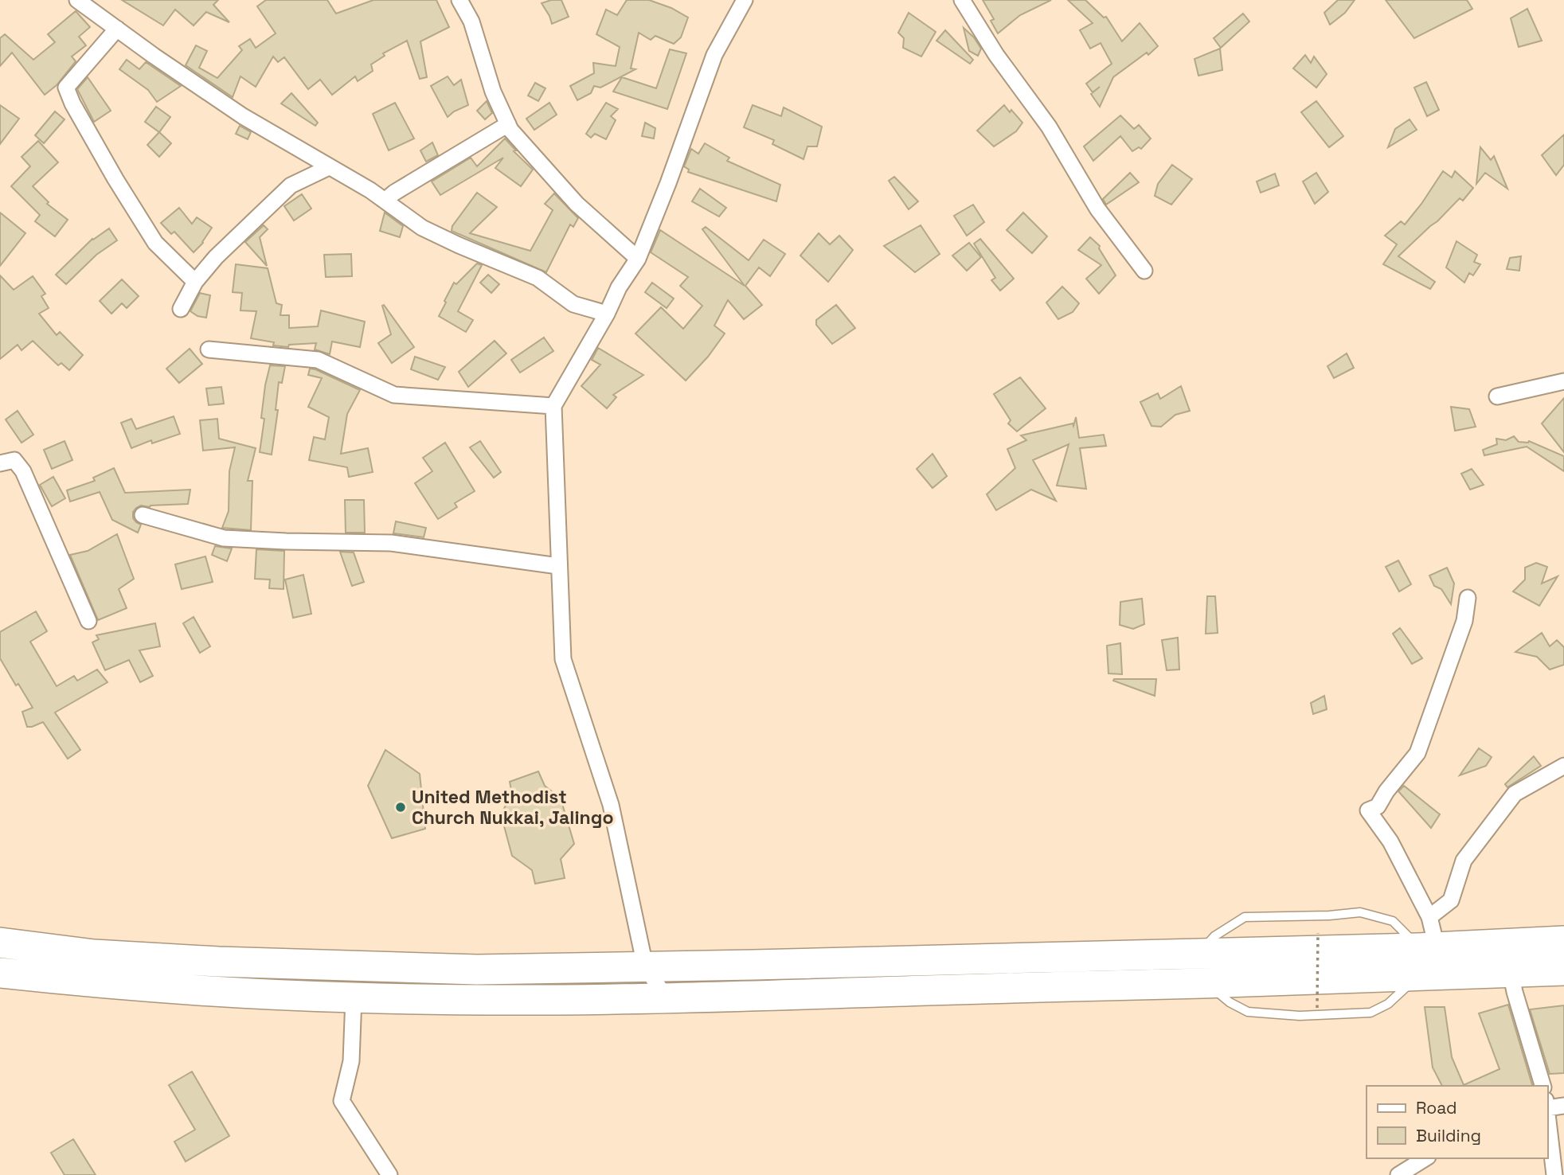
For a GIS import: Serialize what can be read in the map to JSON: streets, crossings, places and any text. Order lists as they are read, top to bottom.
{
  "places": ["United Methodist Church Nukkai, Jalingo"],
  "legend": ["Road", "Building"]
}
